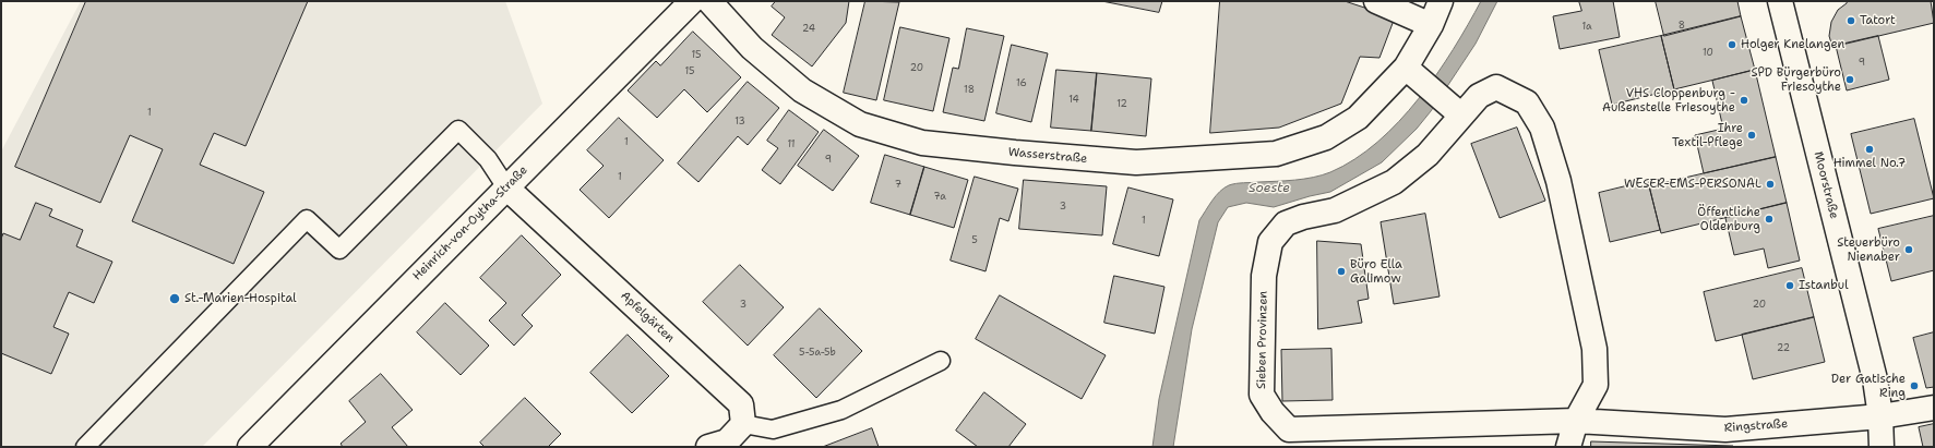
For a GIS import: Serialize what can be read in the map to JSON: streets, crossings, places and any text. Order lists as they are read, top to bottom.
{
  "streets": {
    "street": [
      "Wasserstraße",
      "Moorstraße",
      "Heinrich-von-Oytha-Straße",
      "Apfelgärten",
      "Sieben Provinzen",
      "Ringstraße"
    ]
  },
  "crossings": [
    ["Moorstraße", "Ringstraße"],
    ["Heinrich-von-Oytha-Straße", "Apfelgärten"],
    ["Sieben Provinzen", "Ringstraße"]
  ],
  "water": ["Soeste"],
  "places": [
    "Tatort",
    "Holger Knelangen",
    "SPD Bürgerbüro Friesoythe",
    "VHS Cloppenburg - Außenstelle Friesoythe",
    "Ihre Textil-Pflege",
    "Himmel No.7",
    "WESER-EMS-PERSONAL",
    "Öffentliche Oldenburg",
    "Steuerbüro Nienaber",
    "Büro Ella Galimow",
    "Istanbul",
    "St.-Marien-Hospital",
    "Der Gatische Ring"
  ],
  "house_numbers": [
    "8",
    "1a",
    "24",
    "10",
    "15",
    "9",
    "20",
    "15",
    "16",
    "18",
    "14",
    "12",
    "1",
    "13",
    "1",
    "11",
    "9",
    "1",
    "7",
    "7a",
    "3",
    "1",
    "5",
    "3",
    "20",
    "22",
    "5-5a-5b"
  ]
}
